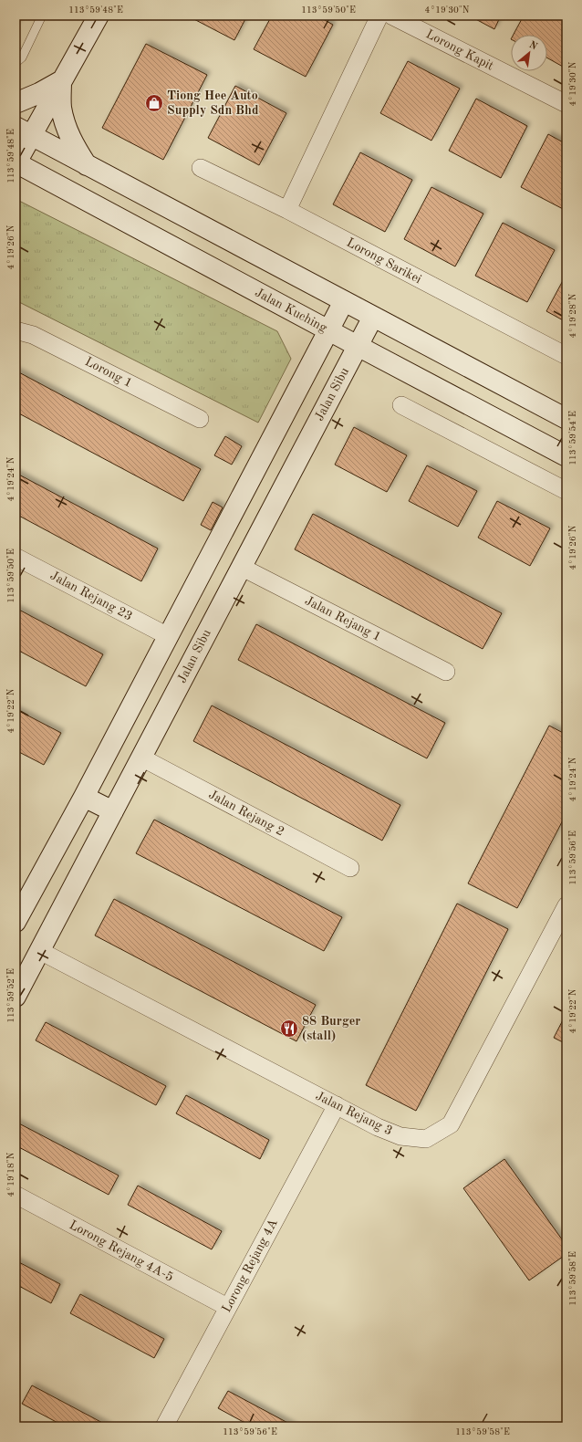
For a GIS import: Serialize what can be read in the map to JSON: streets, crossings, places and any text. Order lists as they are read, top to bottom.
{
  "streets": {
    "street": [
      "Lorong Kapit",
      "Lorong Sarikei",
      "Jalan Kuching",
      "Lorong 1",
      "Jalan Sibu",
      "Jalan Rejang 23",
      "Jalan Rejang 1",
      "Jalan Rejang 2",
      "Jalan Rejang 3",
      "Lorong Rejang 4A-5",
      "Lorong Rejang 4A"
    ]
  },
  "crossings": [
    ["Jalan Kuching", "Jalan Sibu"],
    ["Jalan Sibu", "Jalan Rejang 1"],
    ["Jalan Sibu", "Jalan Rejang 2"],
    ["Jalan Sibu", "Jalan Rejang 3"],
    ["Jalan Rejang 3", "Lorong Rejang 4A"],
    ["Lorong Rejang 4A-5", "Lorong Rejang 4A"]
  ],
  "places": {
    "shop": ["Tiong Hee Auto Supply Sdn Bhd"],
    "restaurant": ["88 Burger (stall)"]
  },
  "north": "top right",
  "coordinates": [
    "113°59'48\"E",
    "113°59'50\"E",
    "4°19'30\"N",
    "4°19'26\"N",
    "4°19'28\"N",
    "113°59'54\"E",
    "4°19'24\"N",
    "4°19'22\"N",
    "113°59'56\"E",
    "113°59'52\"E",
    "4°19'18\"N",
    "113°59'58\"E"
  ]
}
